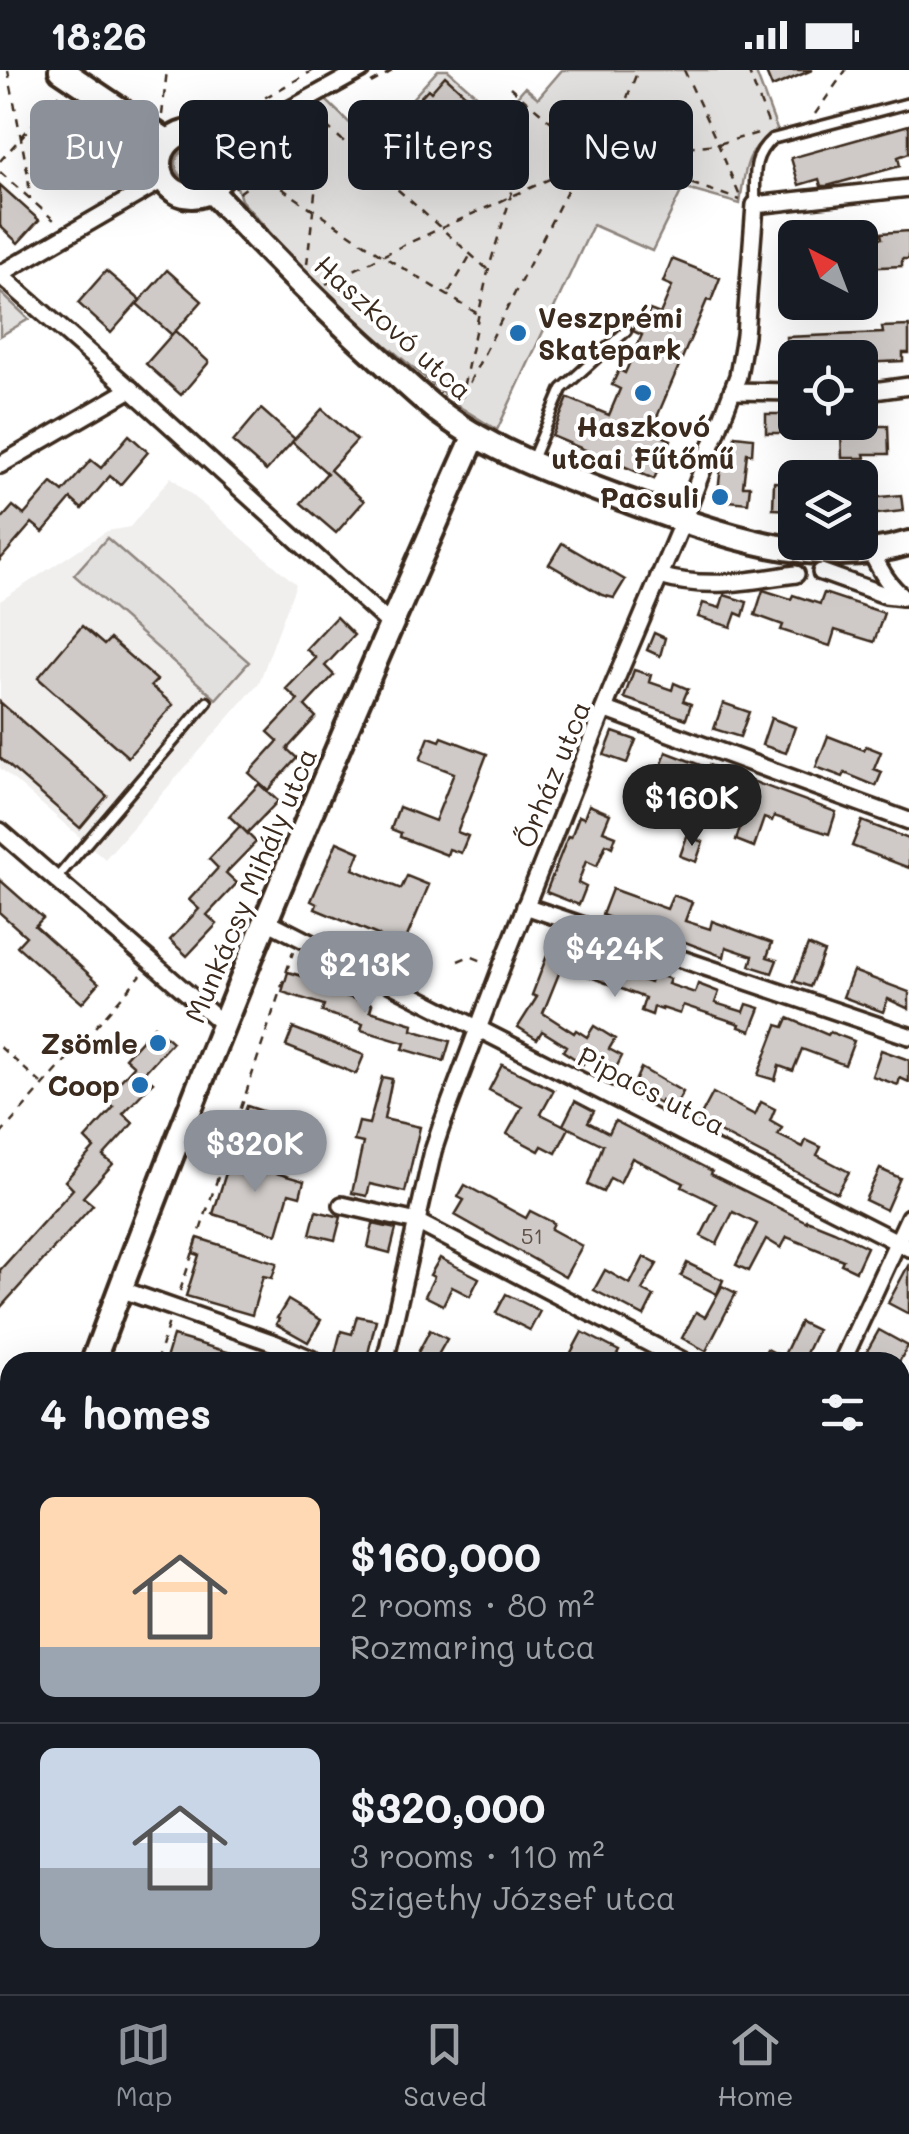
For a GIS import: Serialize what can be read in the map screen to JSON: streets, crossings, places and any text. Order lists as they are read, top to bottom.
{
  "streets": {
    "street": [
      "Haszkovó utca",
      "Őrház utca",
      "Munkácsy Mihály utca",
      "Pipacs utca"
    ]
  },
  "crossings": [
    ["Haszkovó utca", "Őrház utca"],
    ["Haszkovó utca", "Munkácsy Mihály utca"],
    ["Őrház utca", "Pipacs utca"],
    ["Munkácsy Mihály utca", "Pipacs utca"]
  ],
  "places": [
    "Veszprémi Skatepark",
    "Haszkovó utcai Fűtőmű",
    "Pacsuli",
    "Zsömle",
    "Coop"
  ],
  "house_numbers": ["51"],
  "north": "top left",
  "page": {
    "status": "18:26",
    "chip": [
      "Buy",
      "Rent",
      "Filters",
      "New"
    ],
    "price": [
      "$160K",
      "$424K",
      "$213K",
      "$320K"
    ],
    "heading": "4 homes",
    "list": [
      {
        "name": "$160,000",
        "note": "2 rooms · 80 m² · Rozmaring utca"
      },
      {
        "name": "$320,000",
        "note": "3 rooms · 110 m² · Szigethy József utca"
      }
    ],
    "tabs": ["Map", "Saved", "Home"]
  }
}
